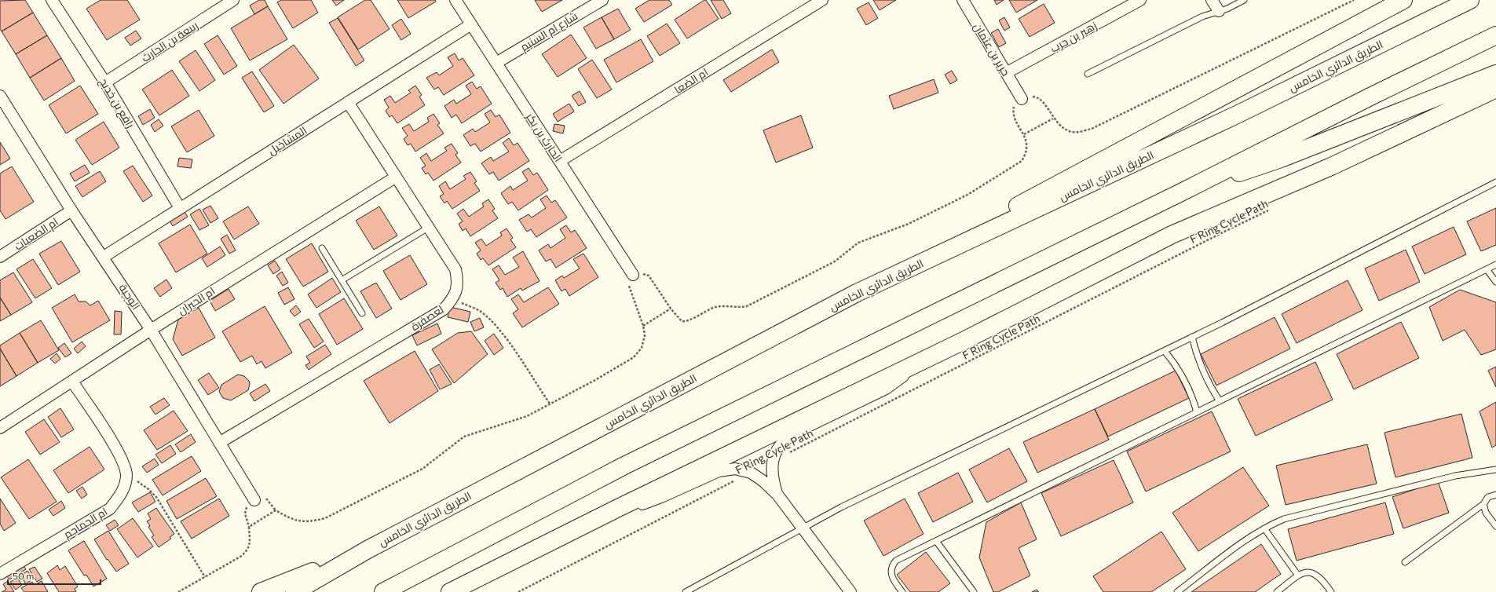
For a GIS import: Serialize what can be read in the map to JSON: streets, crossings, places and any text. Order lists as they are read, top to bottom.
{
  "streets": {
    "highway": ["الطريق الدائري الخامس"],
    "street": [
      "شارع ام السنيم",
      "زهير بن حرب",
      "ربيعة بن الحارث",
      "جرير بن عثمان",
      "ام الضعا",
      "رافع بن خديج",
      "الحارث بن بكر",
      "المشاخيل",
      "ام الضعيات",
      "الوجبة",
      "ام الحيران",
      "لعصفرة",
      "ام الجماجم"
    ],
    "path": ["F Ring Cycle Path"]
  },
  "crossings": [
    ["شارع ام السنيم", "الحارث بن بكر"],
    ["زهير بن حرب", "جرير بن عثمان"],
    ["ربيعة بن الحارث", "رافع بن خديج"],
    ["ام الضعا", "الحارث بن بكر"],
    ["رافع بن خديج", "المشاخيل"],
    ["الحارث بن بكر", "المشاخيل"],
    ["المشاخيل", "الوجبة"],
    ["المشاخيل", "لعصفرة"],
    ["ام الضعيات", "الوجبة"],
    ["الوجبة", "ام الحيران"],
    ["الوجبة", "لعصفرة"],
    ["ام الحيران", "لعصفرة"],
    ["ام الحيران", "ام الجماجم"]
  ],
  "scale_bar": "50 m"
}
